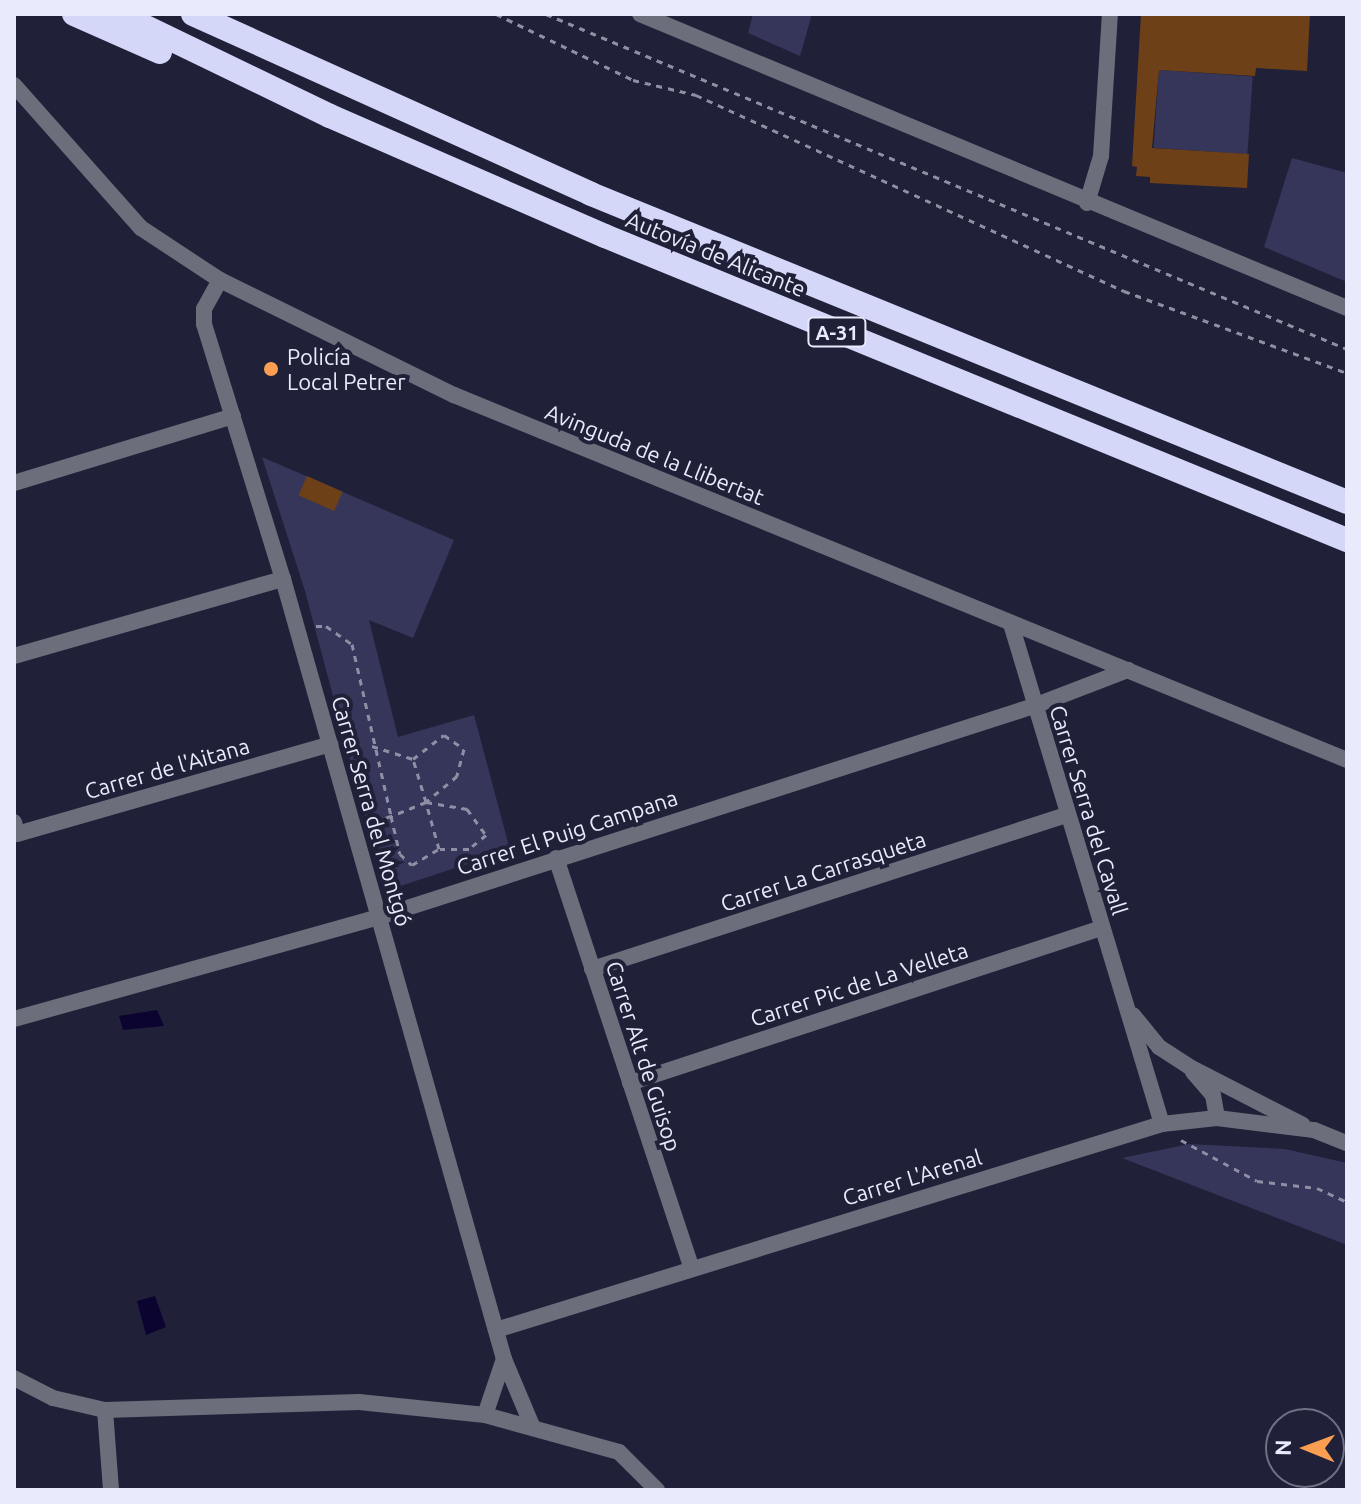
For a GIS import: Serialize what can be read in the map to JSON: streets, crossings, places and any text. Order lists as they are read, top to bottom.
{
  "streets": {
    "highway": ["Autovía de Alicante", "A-31"],
    "street": [
      "Avinguda de la Llibertat",
      "Carrer de l'Aitana",
      "Carrer Serra del Cavall",
      "Carrer Serra del Montgó",
      "Carrer El Puig Campana",
      "Carrer La Carrasqueta",
      "Carrer Pic de La Velleta",
      "Carrer Alt de Guisop",
      "Carrer L'Arenal"
    ]
  },
  "crossings": [
    ["Avinguda de la Llibertat", "Carrer Serra del Cavall"],
    ["Avinguda de la Llibertat", "Carrer Serra del Montgó"],
    ["Avinguda de la Llibertat", "Carrer El Puig Campana"],
    ["Carrer de l'Aitana", "Carrer Serra del Montgó"],
    ["Carrer Serra del Cavall", "Carrer El Puig Campana"],
    ["Carrer Serra del Cavall", "Carrer La Carrasqueta"],
    ["Carrer Serra del Cavall", "Carrer Pic de La Velleta"],
    ["Carrer Serra del Cavall", "Carrer L'Arenal"],
    ["Carrer Serra del Montgó", "Carrer El Puig Campana"],
    ["Carrer Serra del Montgó", "Carrer L'Arenal"],
    ["Carrer El Puig Campana", "Carrer Alt de Guisop"],
    ["Carrer La Carrasqueta", "Carrer Alt de Guisop"],
    ["Carrer Pic de La Velleta", "Carrer Alt de Guisop"],
    ["Carrer Alt de Guisop", "Carrer L'Arenal"]
  ],
  "places": ["Policía Local Petrer"],
  "north": "left"
}
